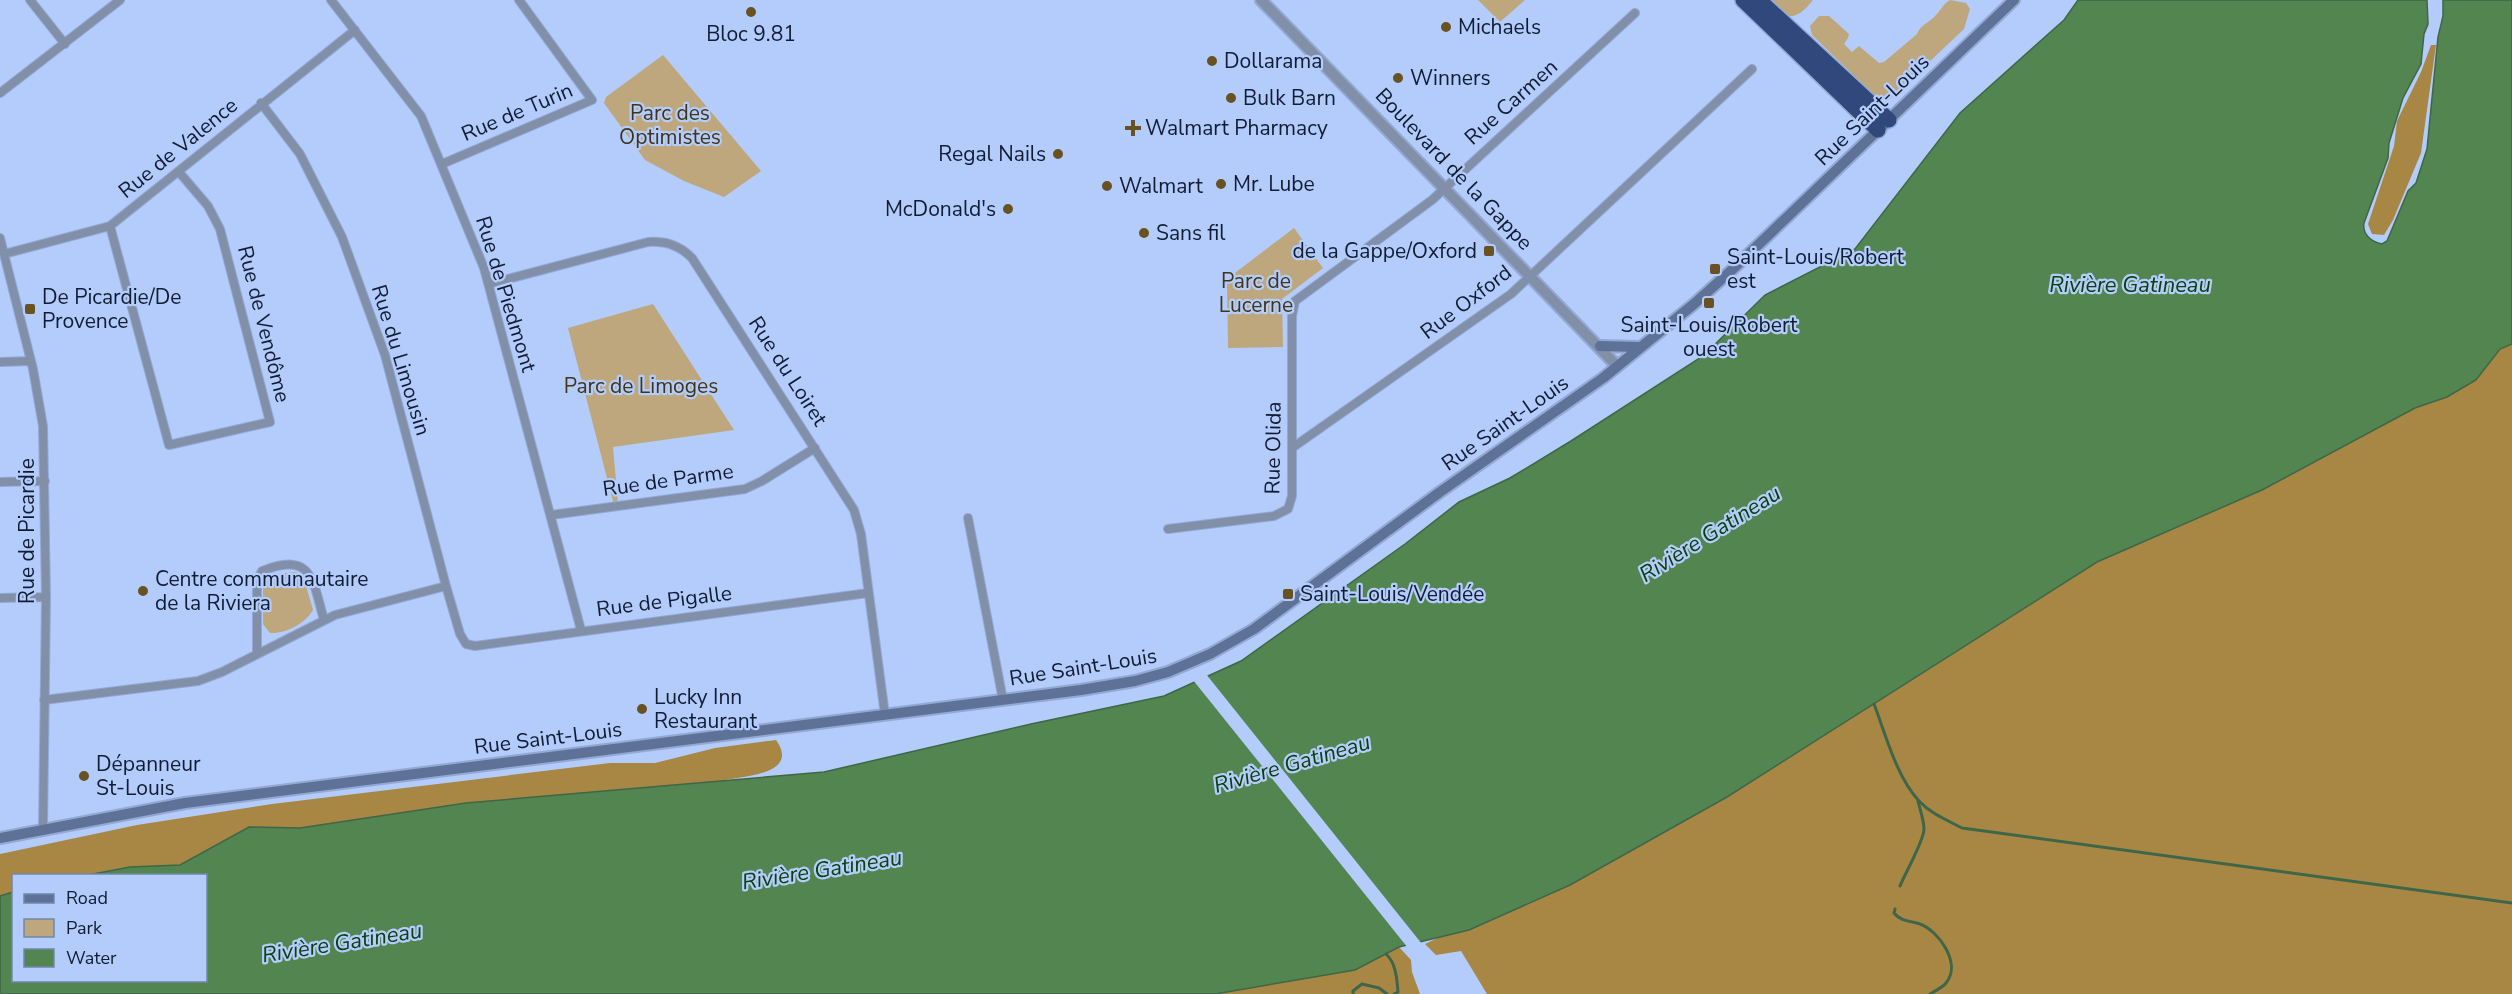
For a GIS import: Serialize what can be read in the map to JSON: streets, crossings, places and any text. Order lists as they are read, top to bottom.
{
  "streets": {
    "main road": ["Rue Saint-Louis"],
    "street": [
      "Rue Carmen",
      "Rue de Turin",
      "Rue de Valence",
      "Boulevard de la Gappe",
      "Rue de Piedmont",
      "Rue Oxford",
      "Rue de Vendôme",
      "Rue du Limousin",
      "Rue du Loiret",
      "Rue Olida",
      "Rue de Parme",
      "Rue de Picardie",
      "Rue de Pigalle"
    ]
  },
  "crossings": [
    ["Rue Carmen", "Boulevard de la Gappe"],
    ["Rue Carmen", "Rue Olida"],
    ["Rue Saint-Louis", "Boulevard de la Gappe"],
    ["Rue Saint-Louis", "Rue du Loiret"],
    ["Rue Saint-Louis", "Rue de Picardie"],
    ["Rue de Turin", "Rue de Piedmont"],
    ["Rue de Valence", "Rue de Piedmont"],
    ["Rue de Valence", "Rue de Vendôme"],
    ["Rue de Valence", "Rue du Limousin"],
    ["Rue de Valence", "Rue de Picardie"],
    ["Boulevard de la Gappe", "Rue Oxford"],
    ["Rue de Piedmont", "Rue du Loiret"],
    ["Rue de Piedmont", "Rue de Parme"],
    ["Rue de Piedmont", "Rue de Pigalle"],
    ["Rue Oxford", "Rue Olida"],
    ["Rue du Limousin", "Rue de Pigalle"],
    ["Rue du Loiret", "Rue de Parme"],
    ["Rue du Loiret", "Rue de Pigalle"]
  ],
  "water": ["Rivière Gatineau"],
  "parks": ["Parc des Optimistes", "Parc de Lucerne", "Parc de Limoges"],
  "places": {
    "other": [
      "Bloc 9.81",
      "Michaels",
      "Dollarama",
      "Winners",
      "Bulk Barn",
      "Regal Nails",
      "Mr. Lube",
      "Walmart",
      "McDonald's",
      "Sans fil",
      "Centre communautaire de la Riviera",
      "Lucky Inn Restaurant",
      "Dépanneur St-Louis"
    ],
    "health": ["Walmart Pharmacy"],
    "transit": [
      "de la Gappe/Oxford",
      "Saint-Louis/Robert est",
      "Saint-Louis/Robert ouest",
      "De Picardie/De Provence",
      "Saint-Louis/Vendée"
    ]
  },
  "legend": ["Road", "Park", "Water"]
}
